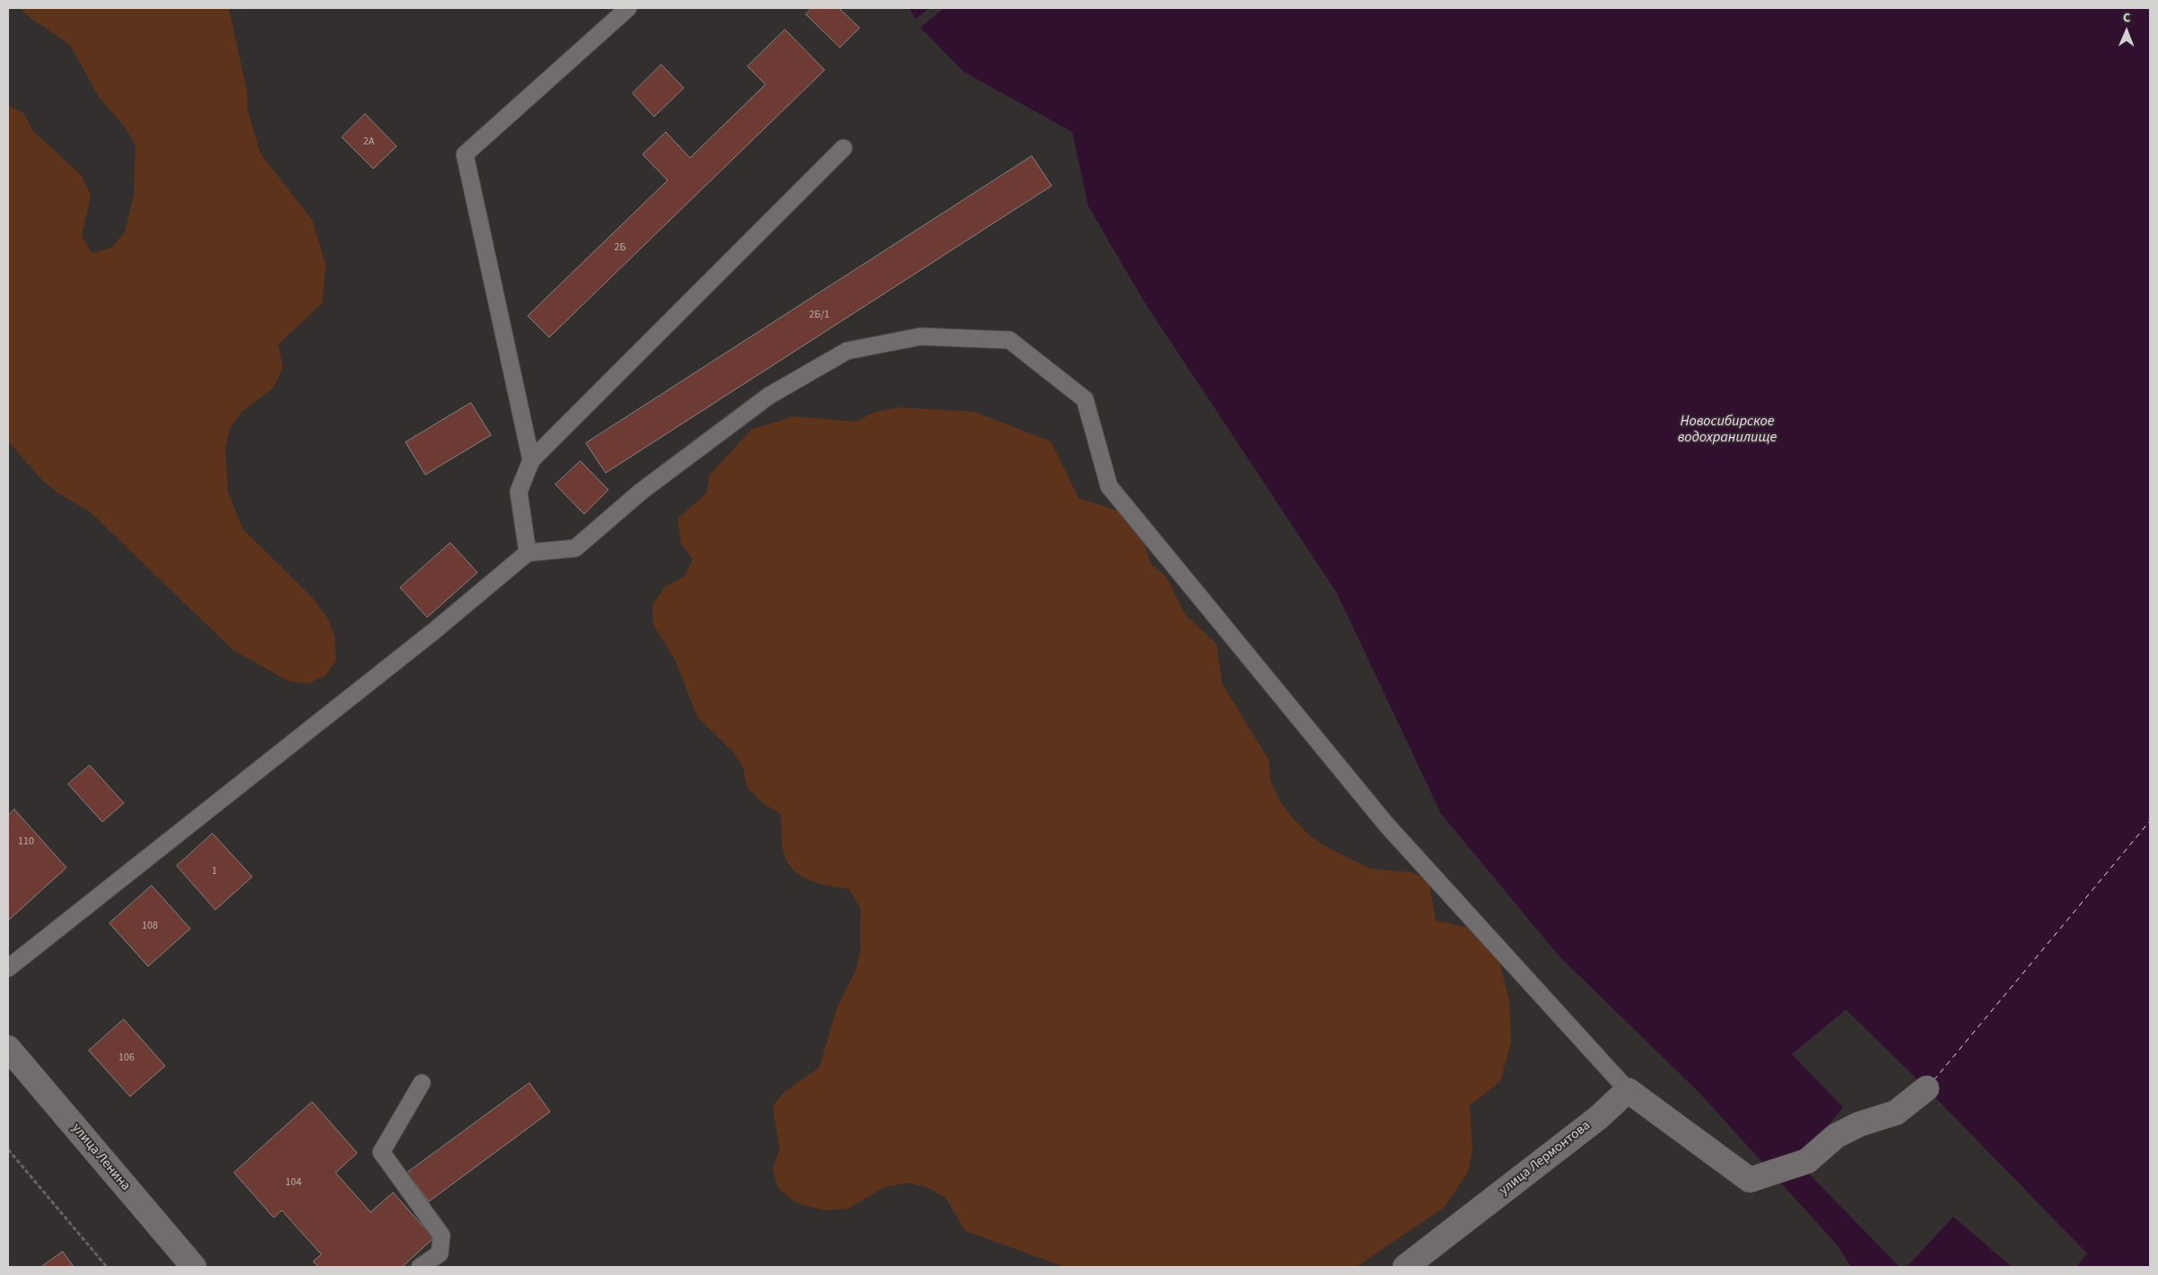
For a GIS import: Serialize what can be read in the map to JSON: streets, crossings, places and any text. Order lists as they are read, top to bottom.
{
  "streets": {
    "street": ["улица Ленина", "улица Лермонтова"]
  },
  "water": ["Новосибирское водохранилище"],
  "house_numbers": [
    "2А",
    "2Б",
    "2Б/1",
    "110",
    "1",
    "108",
    "106",
    "104"
  ],
  "north": "top"
}
